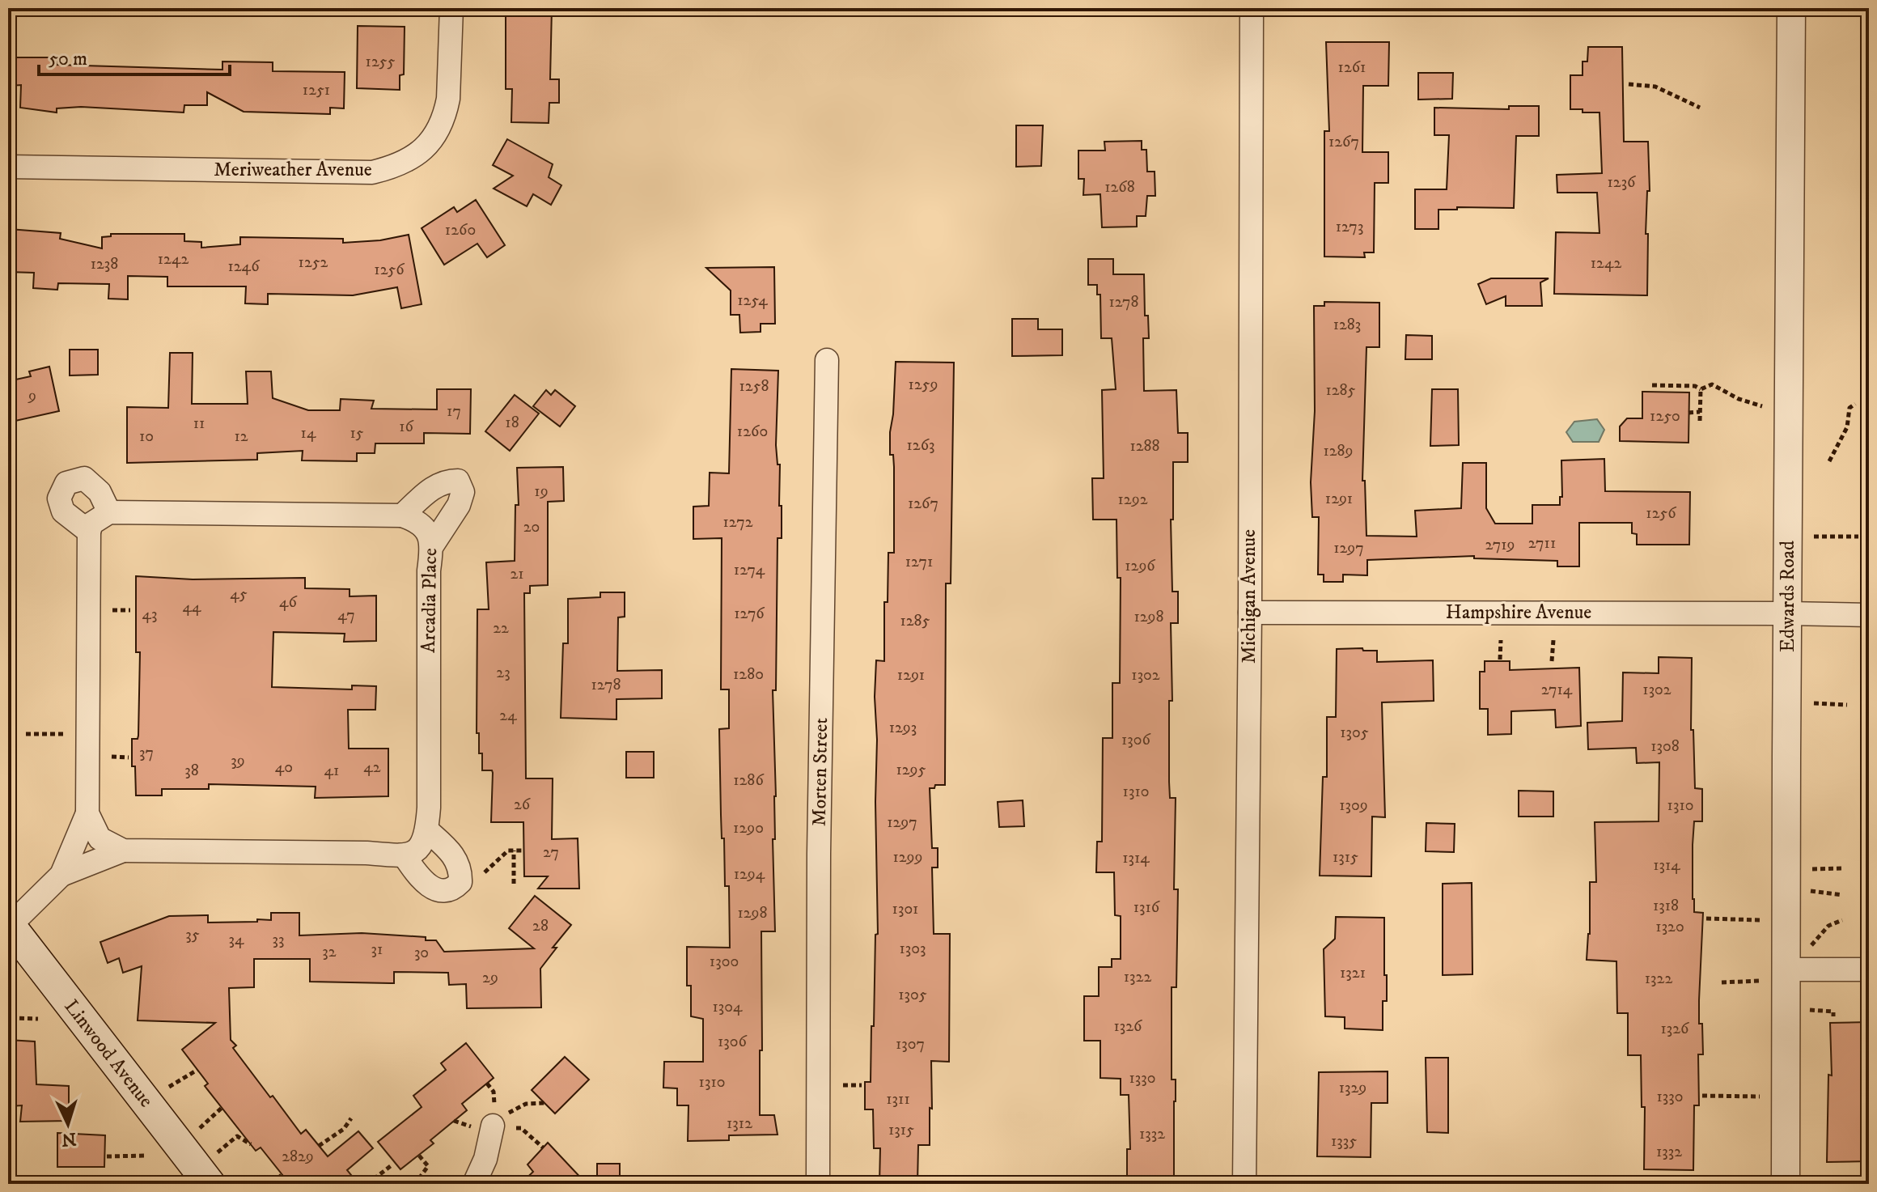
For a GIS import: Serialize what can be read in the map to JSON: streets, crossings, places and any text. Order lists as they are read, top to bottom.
{
  "streets": {
    "main road": ["Linwood Avenue"],
    "street": [
      "Meriweather Avenue",
      "Michigan Avenue",
      "Edwards Road",
      "Arcadia Place",
      "Hampshire Avenue",
      "Morten Street"
    ]
  },
  "crossings": [
    ["Michigan Avenue", "Hampshire Avenue"],
    ["Edwards Road", "Hampshire Avenue"]
  ],
  "house_numbers": [
    "1255",
    "1261",
    "1251",
    "1267",
    "1236",
    "1268",
    "1273",
    "1260",
    "1242",
    "1252",
    "1242",
    "1238",
    "1246",
    "1256",
    "1254",
    "1278",
    "1283",
    "1259",
    "1258",
    "1285",
    "9",
    "17",
    "1250",
    "18",
    "11",
    "16",
    "1260",
    "14",
    "15",
    "10",
    "12",
    "1263",
    "1288",
    "1289",
    "19",
    "1291",
    "1292",
    "1267",
    "1256",
    "1272",
    "20",
    "2711",
    "2719",
    "1297",
    "1271",
    "1296",
    "1274",
    "21",
    "45",
    "46",
    "44",
    "1276",
    "43",
    "47",
    "1298",
    "1285",
    "22",
    "23",
    "1280",
    "1291",
    "1302",
    "1278",
    "2714",
    "1302",
    "24",
    "1293",
    "1305",
    "1306",
    "1308",
    "37",
    "39",
    "40",
    "42",
    "1295",
    "38",
    "41",
    "1286",
    "1310",
    "26",
    "1309",
    "1310",
    "1297",
    "1290",
    "27",
    "1299",
    "1315",
    "1314",
    "1314",
    "1294",
    "1318",
    "1316",
    "1301",
    "1298",
    "28",
    "1320",
    "35",
    "34",
    "33",
    "1303",
    "31",
    "32",
    "30",
    "1300",
    "1321",
    "1322",
    "29",
    "1322",
    "1305",
    "1304",
    "1326",
    "1326",
    "1306",
    "1307",
    "1330",
    "1310",
    "1329",
    "1330",
    "1311",
    "1312",
    "1315",
    "1332",
    "1335",
    "1332",
    "2829"
  ],
  "scale_bar": "50 m",
  "north": "bottom"
}
